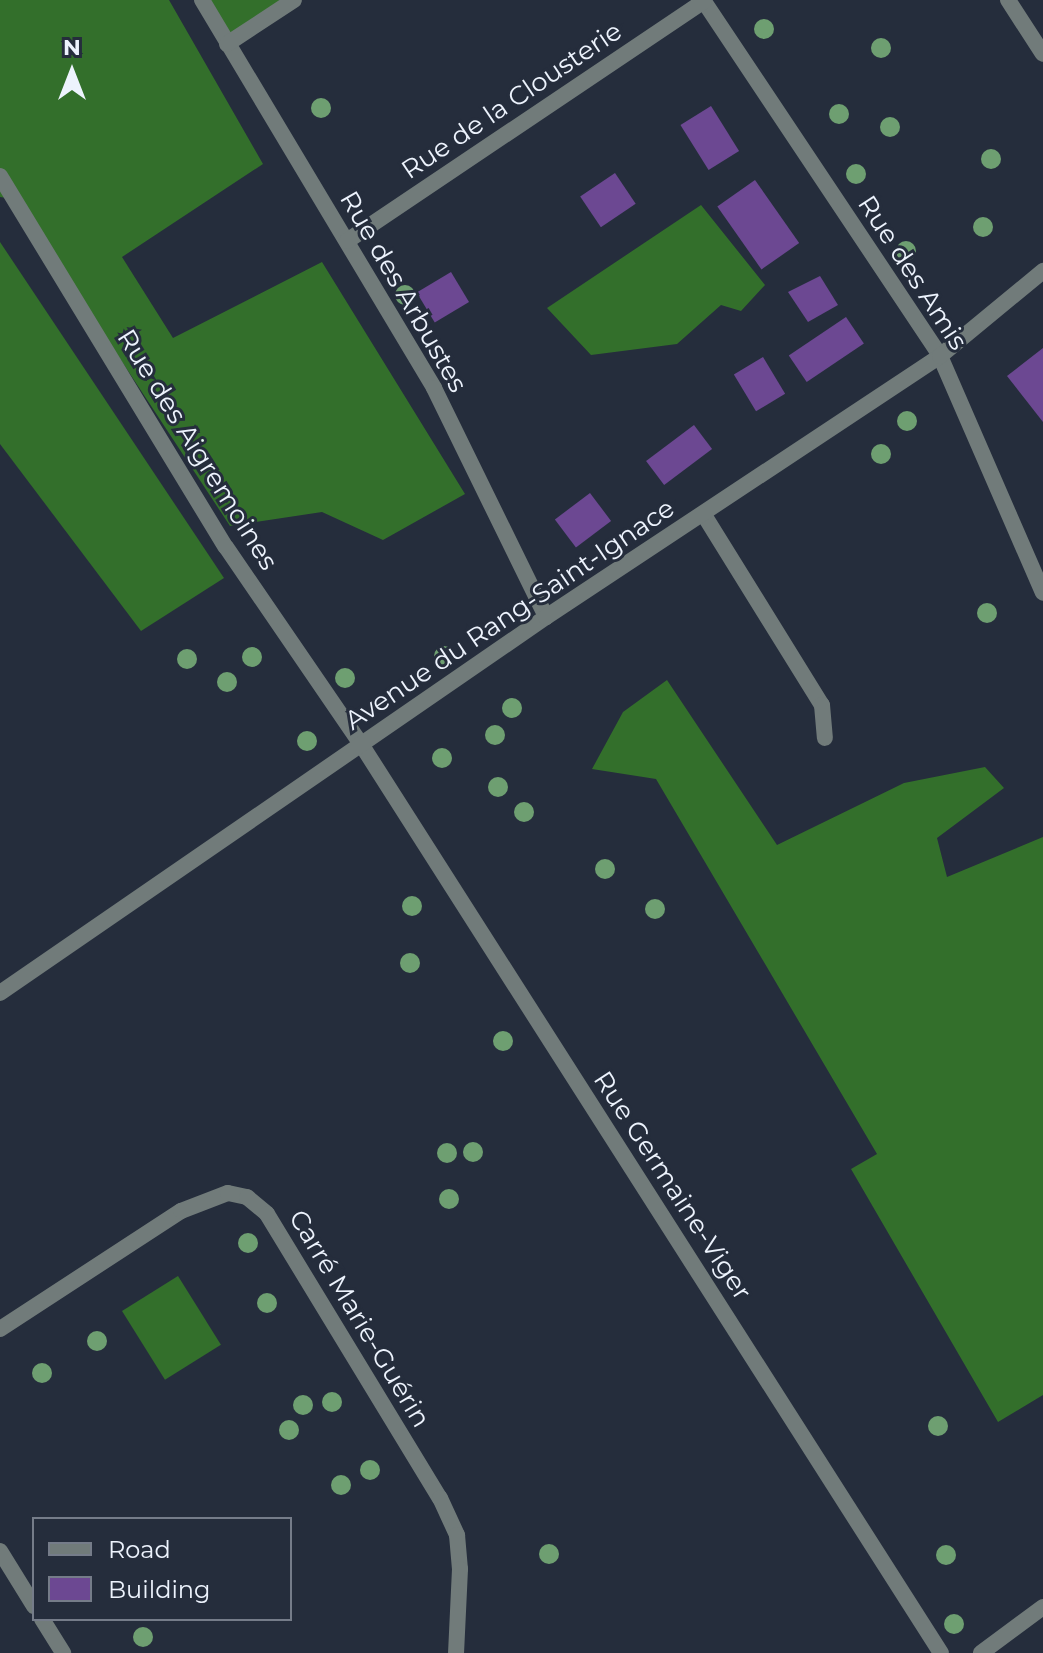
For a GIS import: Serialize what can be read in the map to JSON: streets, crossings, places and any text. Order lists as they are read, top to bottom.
{
  "streets": {
    "street": [
      "Rue de la Clousterie",
      "Rue des Amis",
      "Rue des Arbustes",
      "Rue des Aigremoines",
      "Avenue du Rang-Saint-Ignace",
      "Rue Germaine-Viger",
      "Carré Marie-Guérin"
    ]
  },
  "crossings": [
    ["Rue de la Clousterie", "Rue des Amis"],
    ["Rue de la Clousterie", "Rue des Arbustes"],
    ["Rue des Amis", "Avenue du Rang-Saint-Ignace"],
    ["Rue des Arbustes", "Avenue du Rang-Saint-Ignace"],
    ["Rue des Aigremoines", "Avenue du Rang-Saint-Ignace"],
    ["Rue des Aigremoines", "Rue Germaine-Viger"],
    ["Avenue du Rang-Saint-Ignace", "Rue Germaine-Viger"]
  ],
  "legend": ["Road", "Building"],
  "north": "top"
}
